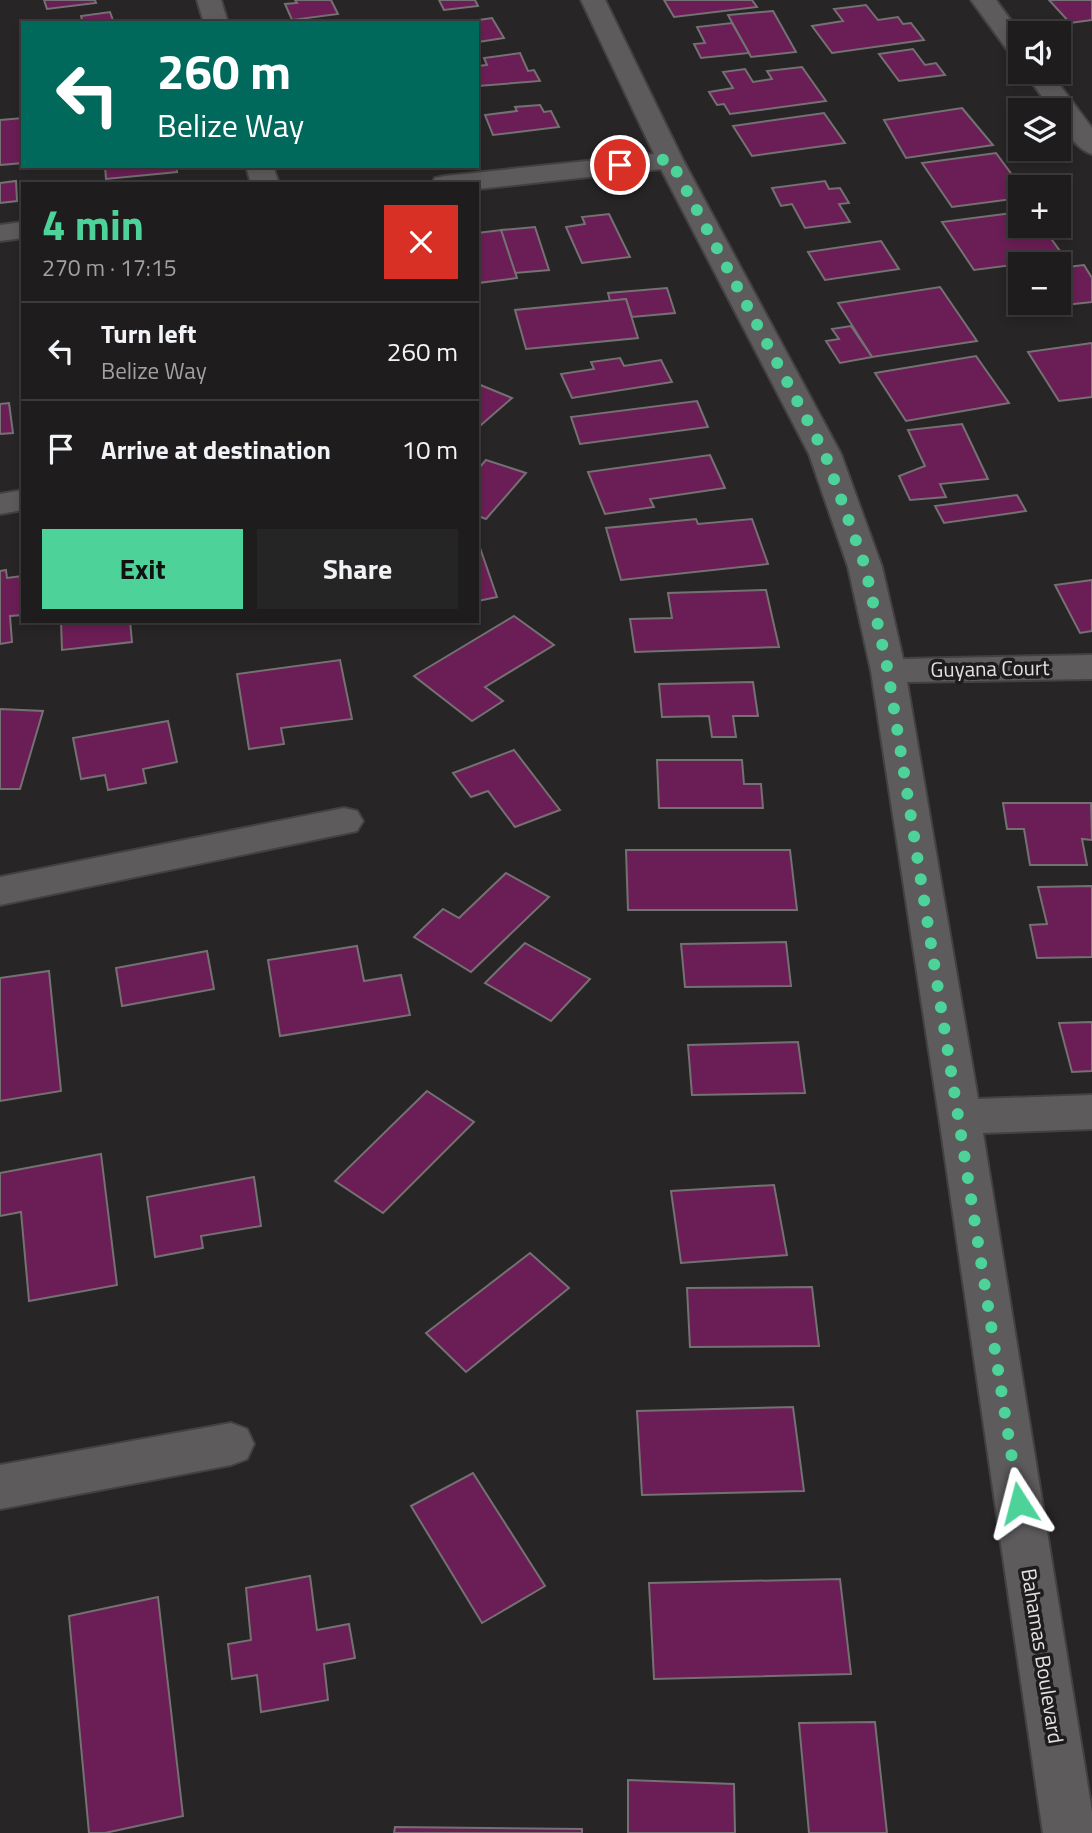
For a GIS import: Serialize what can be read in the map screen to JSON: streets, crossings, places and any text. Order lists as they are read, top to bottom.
{
  "streets": {
    "street": ["Guyana Court", "Bahamas Boulevard"]
  },
  "crossings": [
    ["Guyana Court", "Bahamas Boulevard"]
  ],
  "page": {
    "map_buttons": ["+", "−"],
    "turn": ["260 m", "Belize Way"],
    "heading": ["4 min", "270 m · 17:15"],
    "list": [
      {
        "name": "Turn left",
        "note": "Belize Way",
        "value": "260 m"
      },
      {
        "name": "Arrive at destination",
        "value": "10 m"
      }
    ],
    "buttons": ["Exit", "Share"]
  }
}
